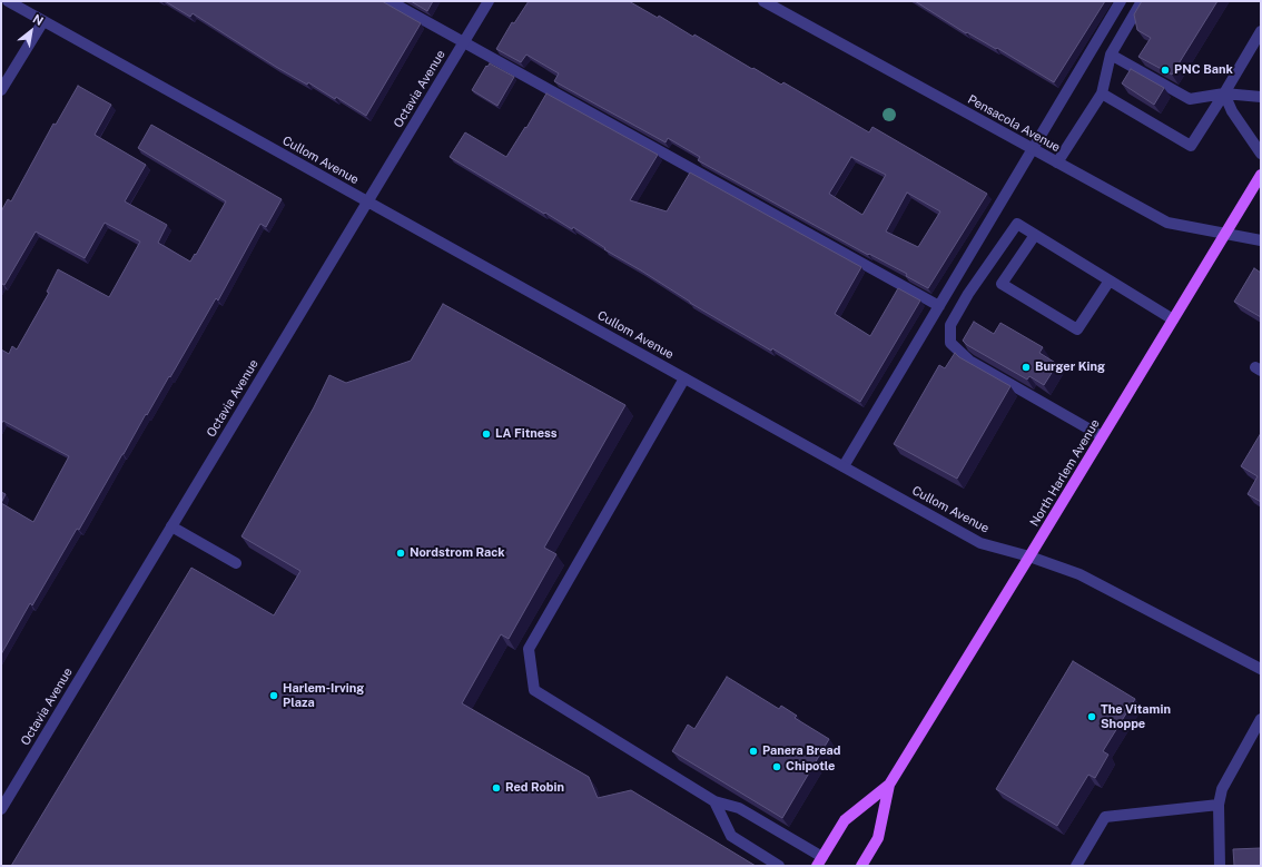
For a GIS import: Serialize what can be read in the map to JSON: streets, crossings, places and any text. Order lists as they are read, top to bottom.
{
  "streets": {
    "main road": ["North Harlem Avenue"],
    "street": ["Octavia Avenue", "Pensacola Avenue", "Cullom Avenue"]
  },
  "crossings": [
    ["Octavia Avenue", "Cullom Avenue"],
    ["Pensacola Avenue", "North Harlem Avenue"],
    ["Cullom Avenue", "North Harlem Avenue"]
  ],
  "places": [
    "PNC Bank",
    "Burger King",
    "LA Fitness",
    "Nordstrom Rack",
    "Harlem-Irving Plaza",
    "The Vitamin Shoppe",
    "Panera Bread",
    "Chipotle",
    "Red Robin"
  ],
  "north": "top right"
}
